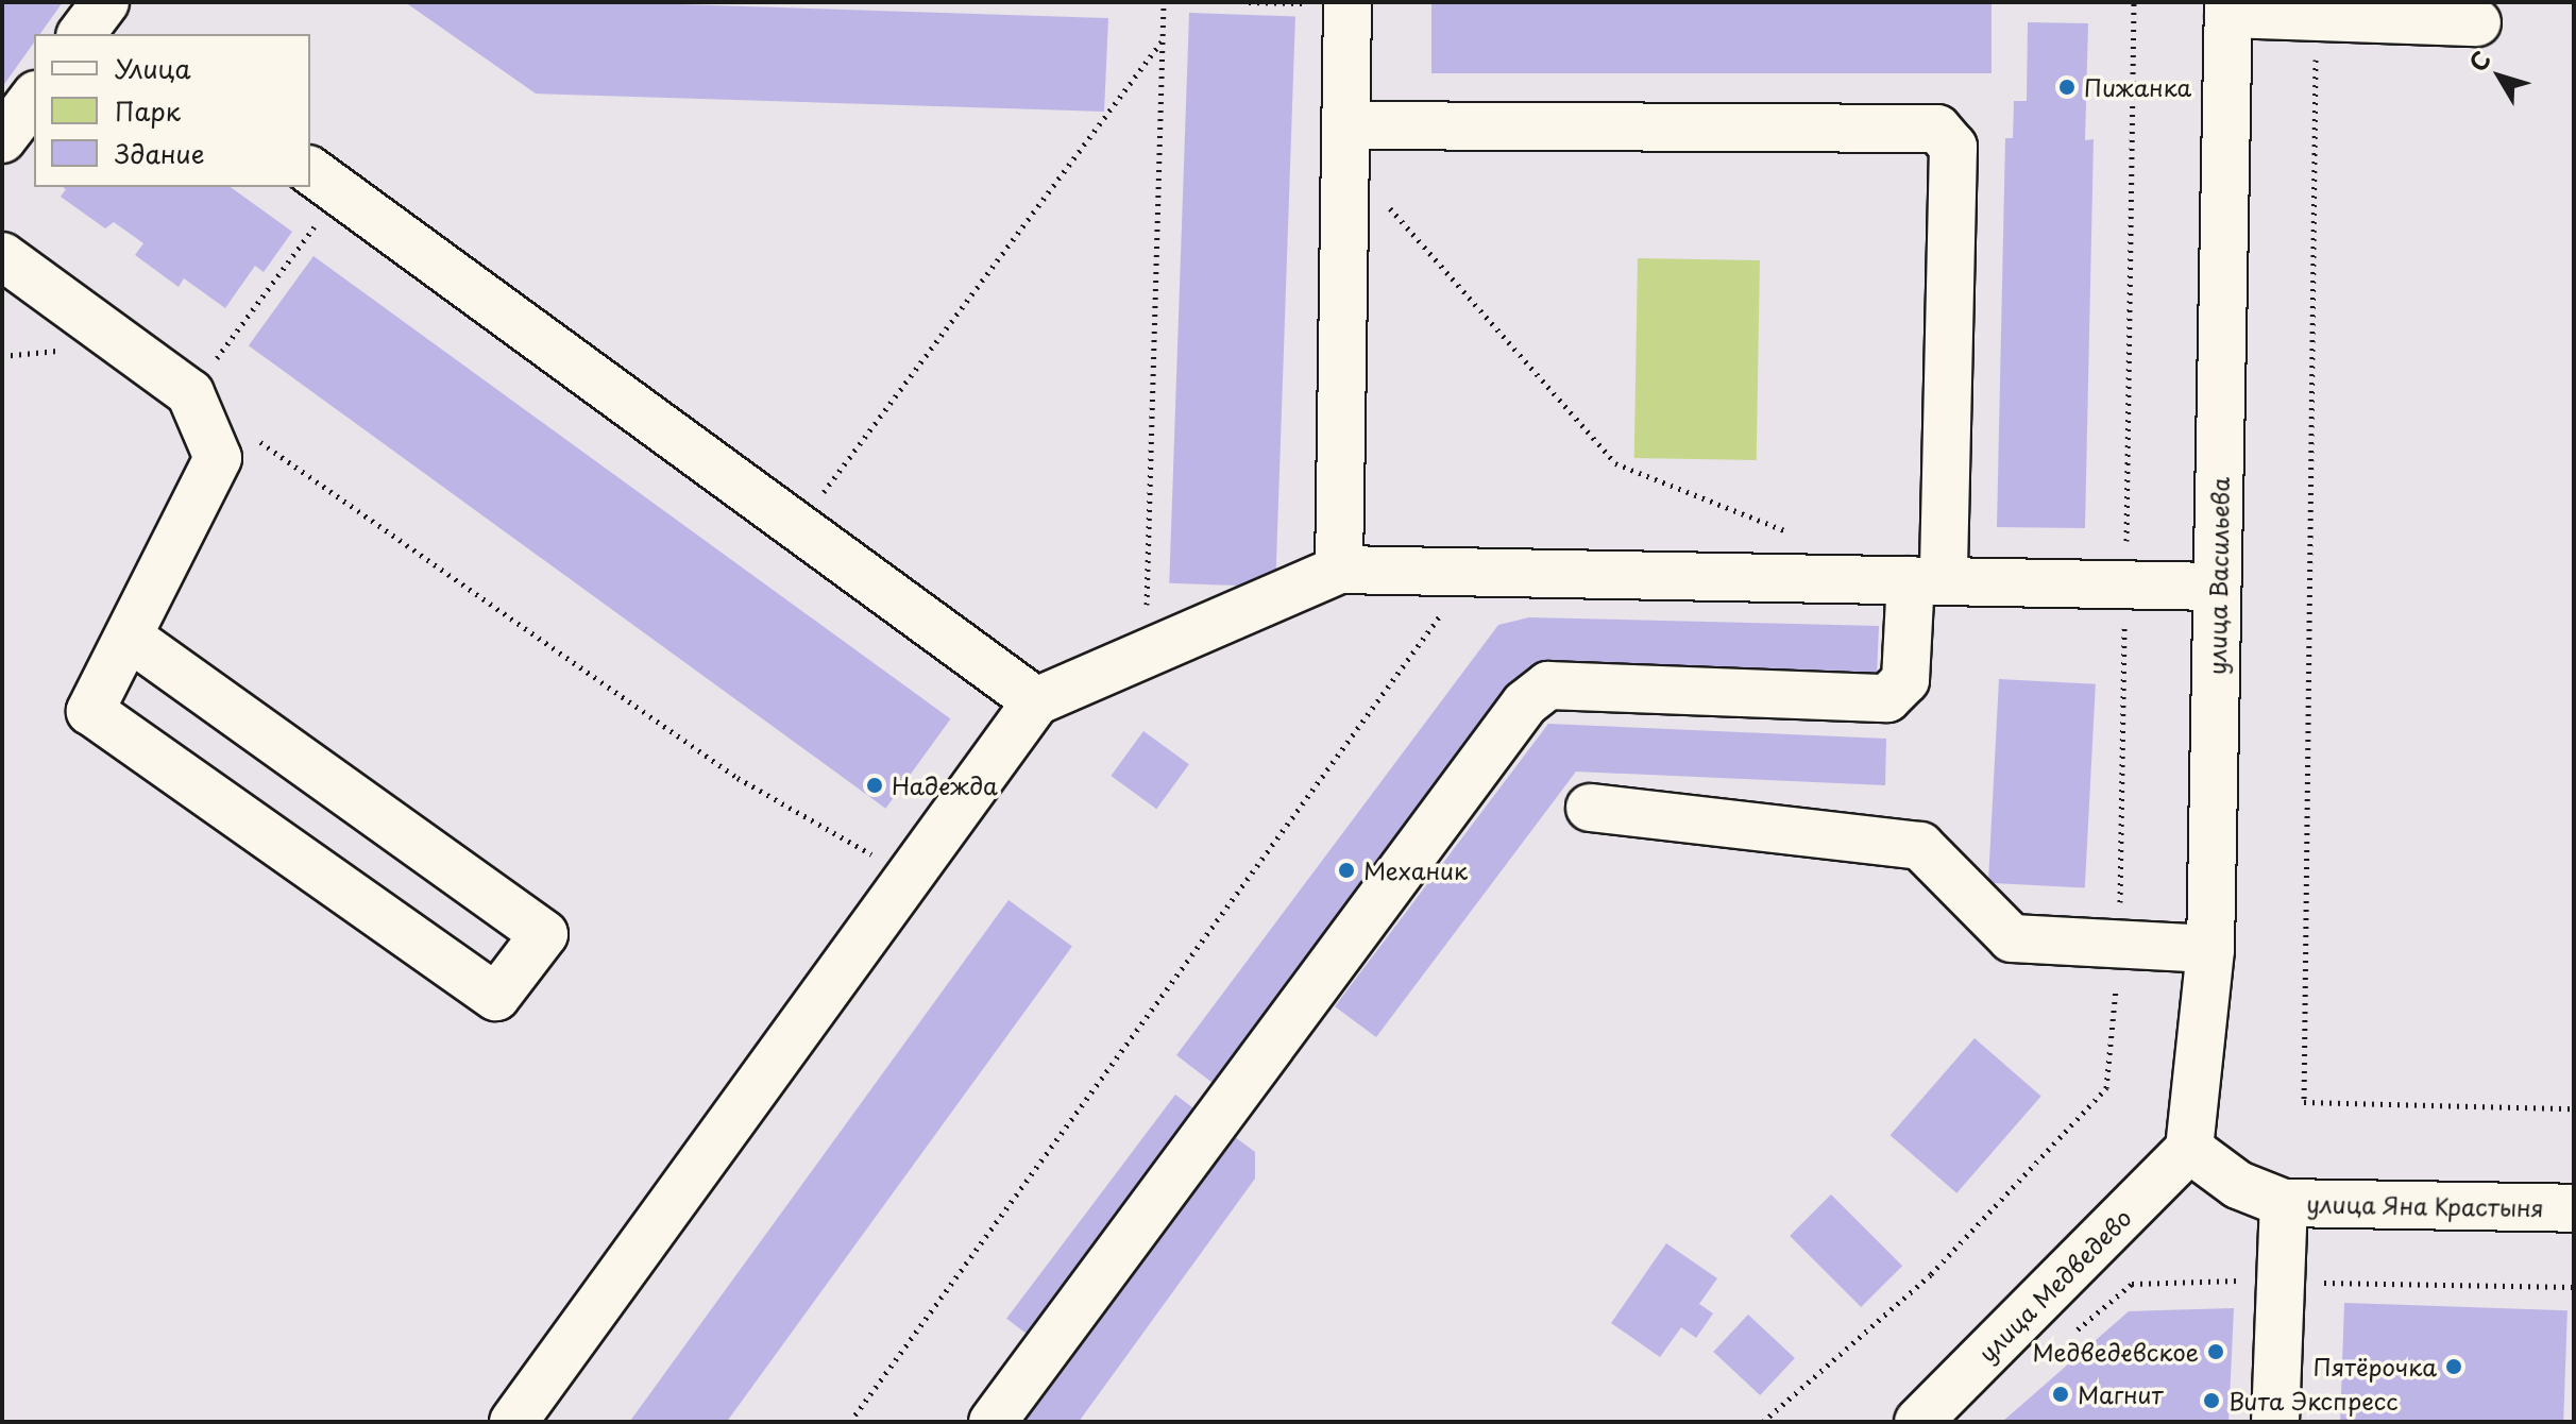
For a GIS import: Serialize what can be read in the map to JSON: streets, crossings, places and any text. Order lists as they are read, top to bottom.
{
  "streets": {
    "street": ["улица Васильева", "улица Яна Крастыня", "улица Медведево"]
  },
  "crossings": [
    ["улица Васильева", "улица Яна Крастыня"],
    ["улица Васильева", "улица Медведево"],
    ["улица Яна Крастыня", "улица Медведево"]
  ],
  "places": [
    "Пижанка",
    "Надежда",
    "Механик",
    "Медведевское",
    "Пятёрочка",
    "Магнит",
    "Вита Экспресс"
  ],
  "legend": ["Улица", "Парк", "Здание"],
  "north": "top left"
}
